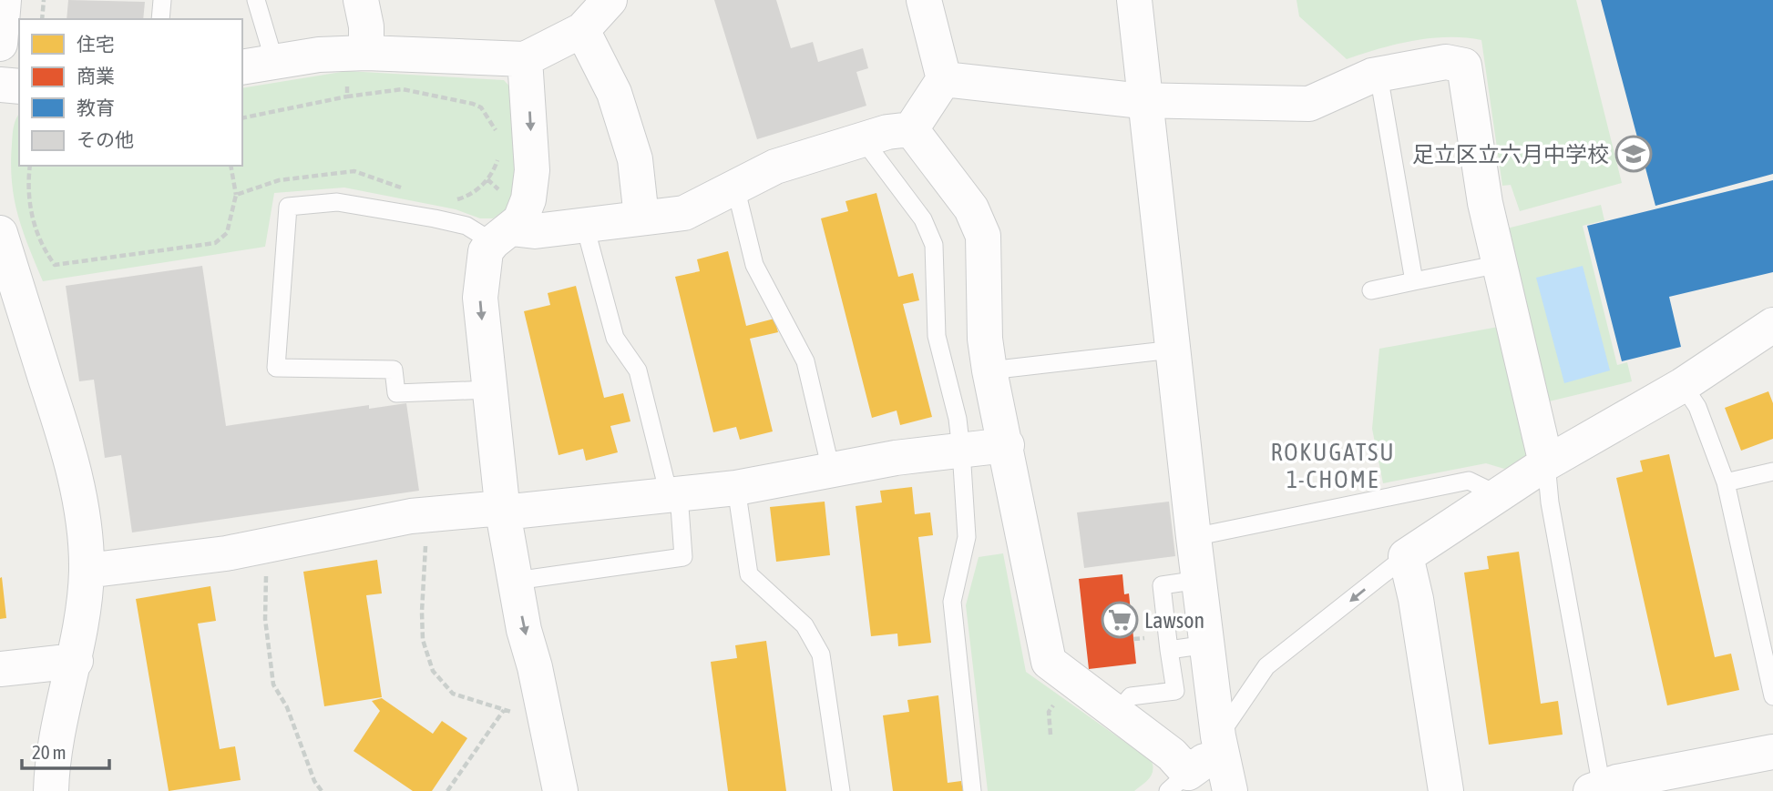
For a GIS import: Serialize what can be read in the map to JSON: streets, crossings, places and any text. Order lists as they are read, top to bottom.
{
  "districts": ["ROKUGATSU 1-CHOME"],
  "places": {
    "school or university": ["足立区立六月中学校"],
    "supermarket": ["Lawson"]
  },
  "legend": [
    "住宅",
    "商業",
    "教育",
    "その他"
  ],
  "scale_bar": "20 m"
}
